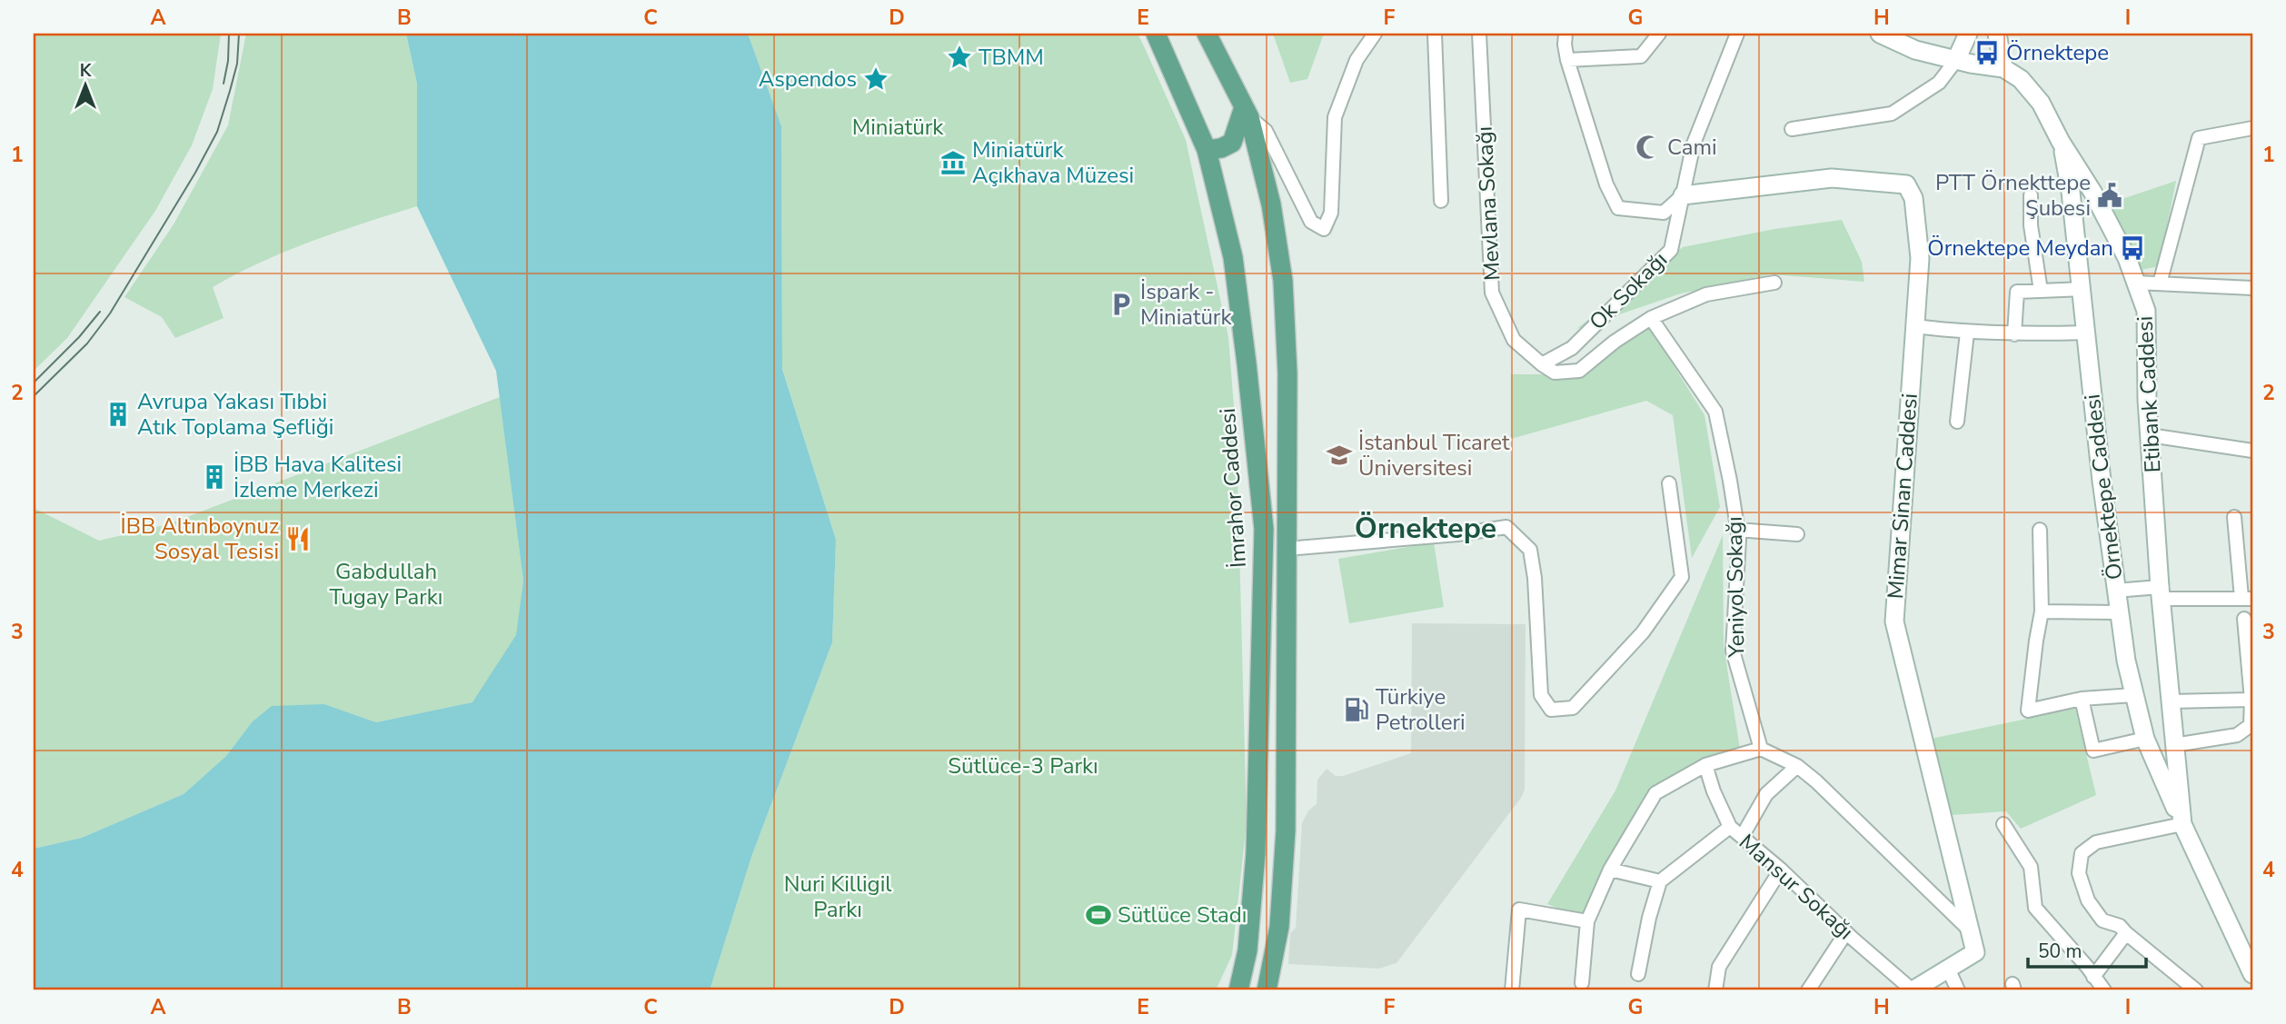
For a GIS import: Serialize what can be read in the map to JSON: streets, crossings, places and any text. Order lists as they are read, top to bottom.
{
  "streets": {
    "main road": [
      "Etibank Caddesi",
      "Örnektepe Caddesi",
      "İmrahor Caddesi",
      "Mimar Sinan Caddesi"
    ],
    "street": [
      "Mevlana Sokağı",
      "Ok Sokağı",
      "Yeniyol Sokağı",
      "Mansur Sokağı"
    ]
  },
  "crossings": [
    ["Mevlana Sokağı", "Ok Sokağı"],
    ["Mevlana Sokağı", "Yeniyol Sokağı"],
    ["Ok Sokağı", "Mimar Sinan Caddesi"],
    ["Etibank Caddesi", "Örnektepe Caddesi"],
    ["Mimar Sinan Caddesi", "Mansur Sokağı"]
  ],
  "districts": ["Örnektepe"],
  "parks": [
    "Miniatürk",
    "Gabdullah Tugay Parkı",
    "Sütlüce-3 Parkı",
    "Nuri Killigil Parkı"
  ],
  "places": {
    "bus stop": ["Örnektepe", "Örnektepe Meydan"],
    "place": ["TBMM", "Aspendos"],
    "mosque": ["Cami"],
    "museum": ["Miniatürk Açıkhava Müzesi"],
    "public building": ["PTT Örnekttepe Şubesi"],
    "parking": ["İspark - Miniatürk"],
    "building": ["Avrupa Yakası Tıbbi Atık Toplama Şefliği", "İBB Hava Kalitesi İzleme Merkezi"],
    "school or university": ["İstanbul Ticaret Üniversitesi"],
    "restaurant": ["İBB Altınboynuz Sosyal Tesisi"],
    "fuel station": ["Türkiye Petrolleri"],
    "sports": ["Sütlüce Stadı"]
  },
  "scale_bar": "50 m",
  "north": "top",
  "grid": {
    "columns": [
      "A",
      "B",
      "C",
      "D",
      "E",
      "F",
      "G",
      "H",
      "I"
    ],
    "rows": [
      "1",
      "2",
      "3",
      "4"
    ]
  }
}
